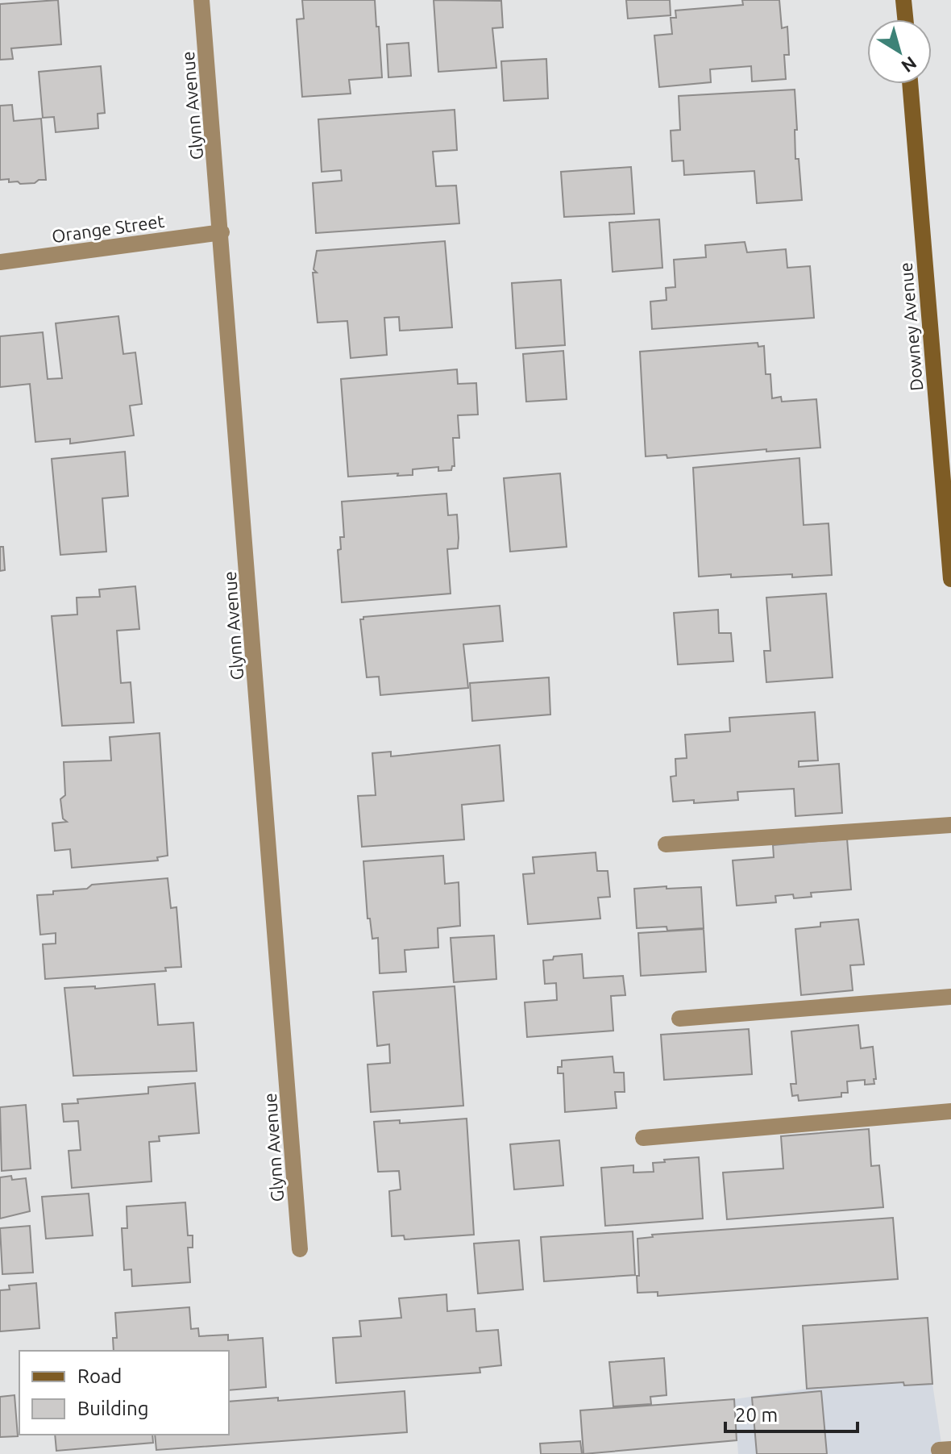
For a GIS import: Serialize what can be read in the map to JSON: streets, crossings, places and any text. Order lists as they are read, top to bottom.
{
  "streets": {
    "main road": ["Downey Avenue"],
    "street": ["Glynn Avenue", "Orange Street"]
  },
  "crossings": [
    ["Glynn Avenue", "Orange Street"]
  ],
  "legend": ["Road", "Building"],
  "scale_bar": "20 m",
  "north": "bottom right"
}
